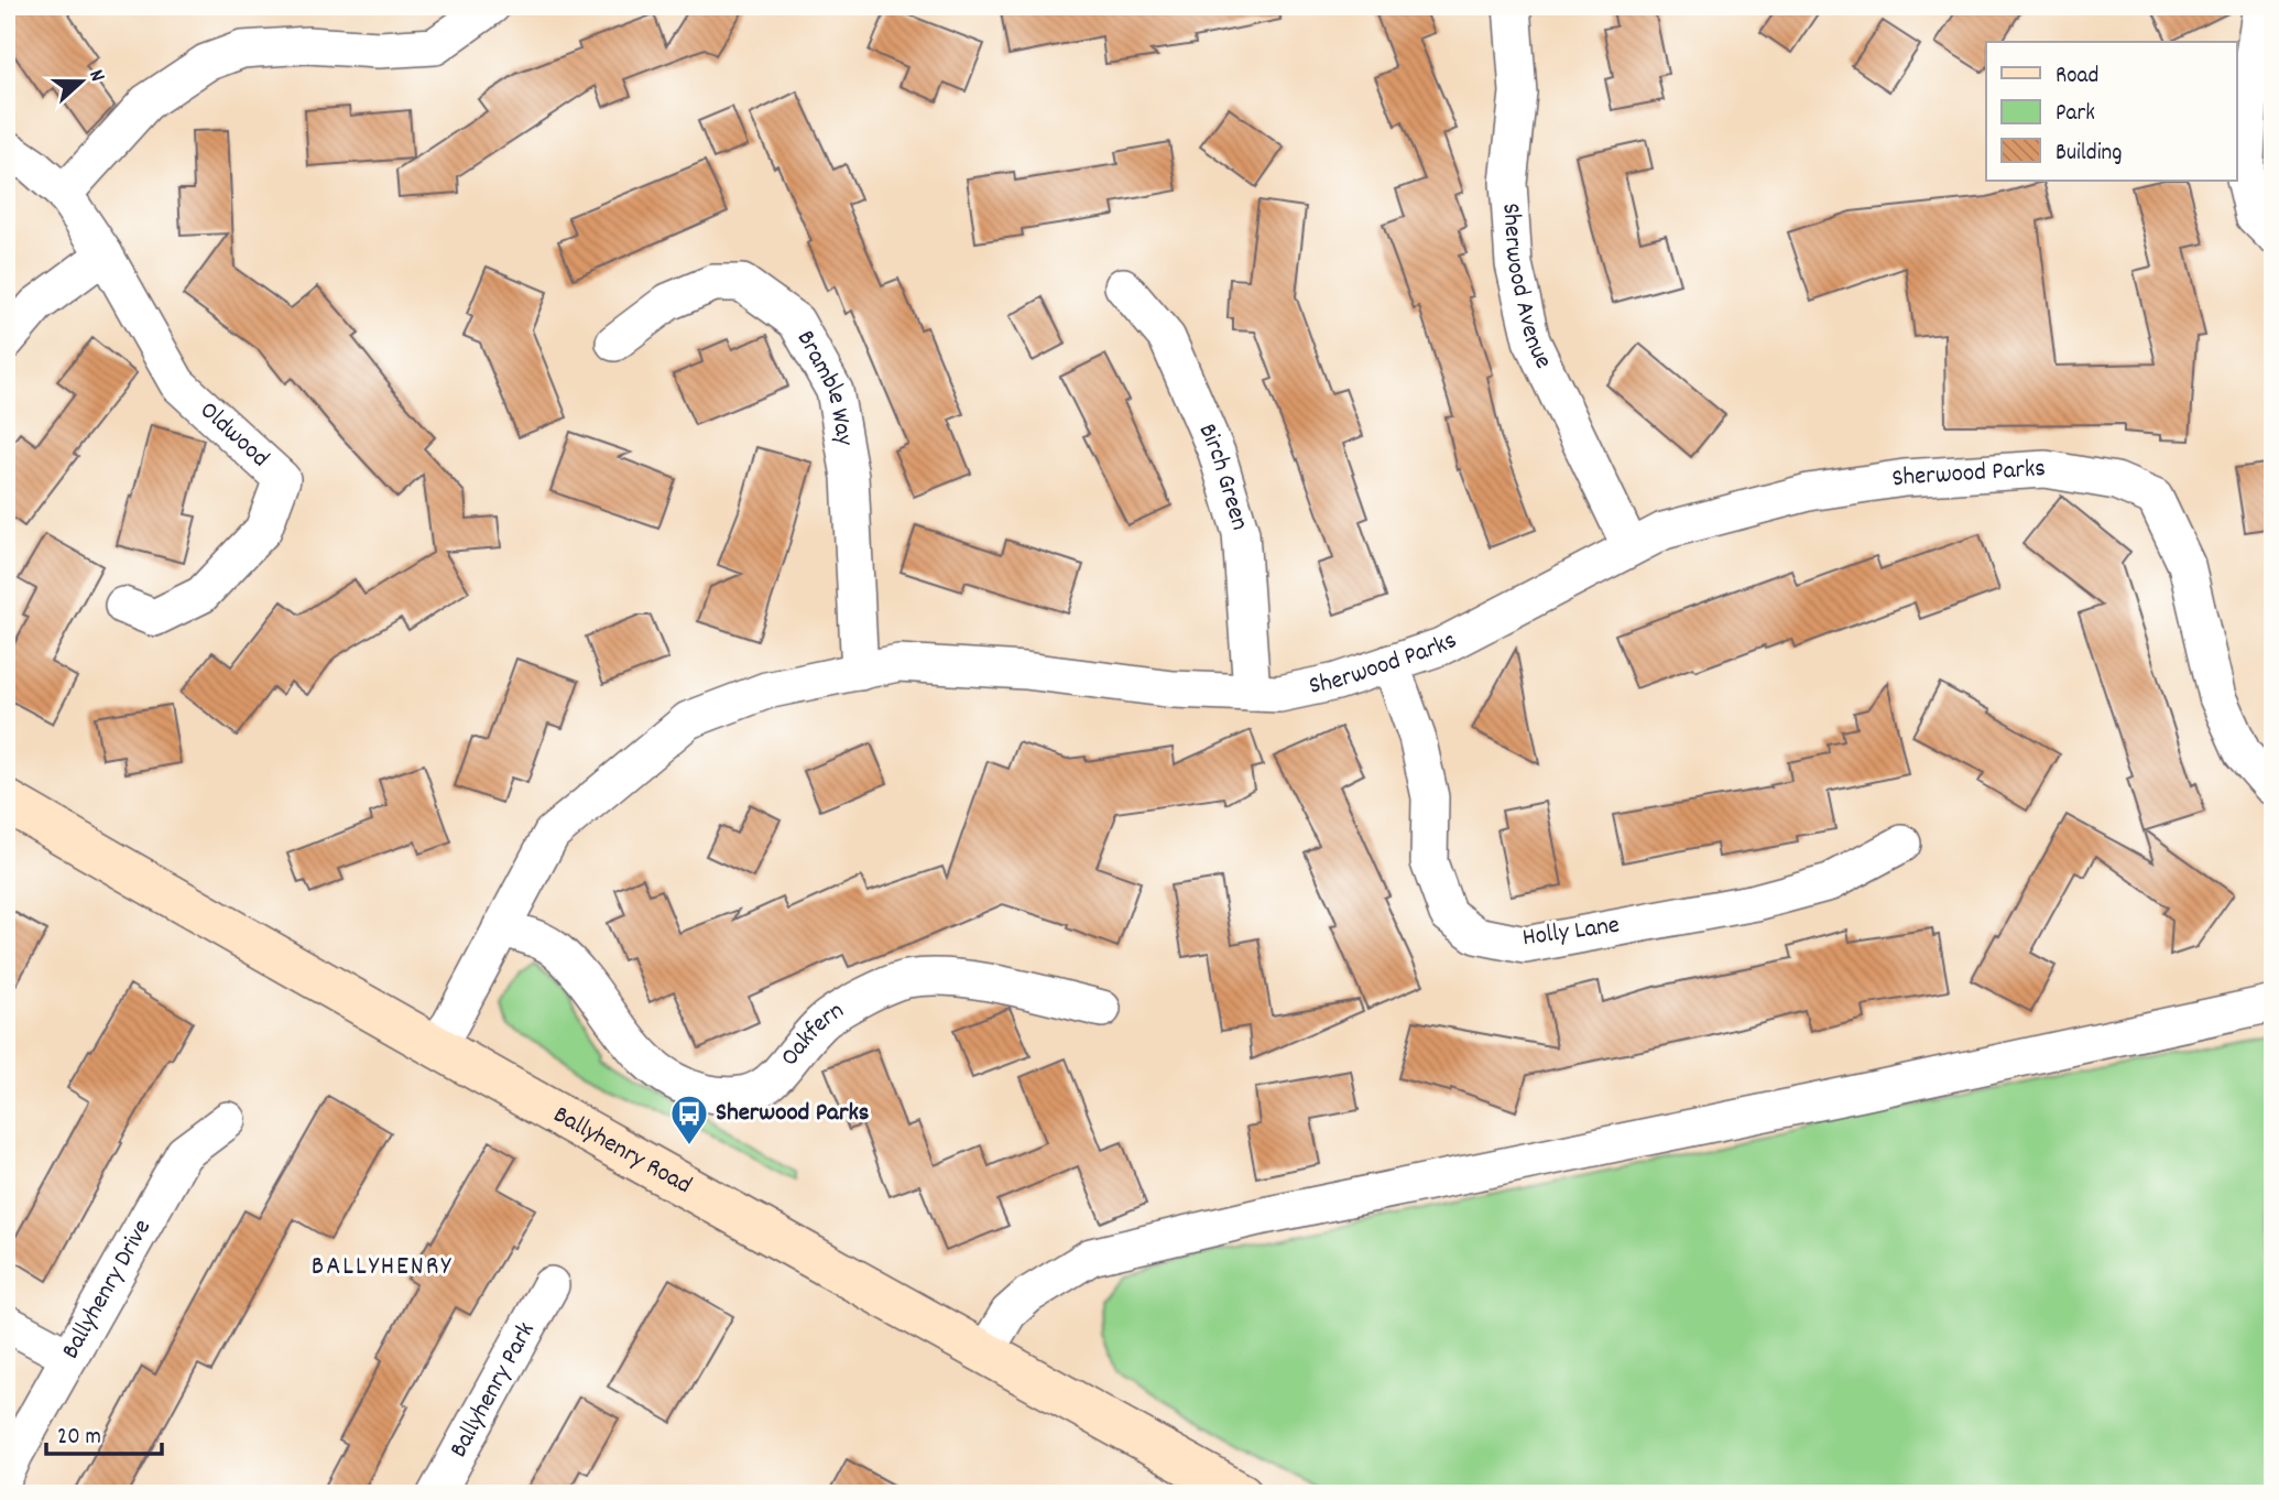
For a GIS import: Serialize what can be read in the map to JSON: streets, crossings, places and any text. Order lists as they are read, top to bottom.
{
  "streets": {
    "main road": ["Ballyhenry Road"],
    "street": [
      "Sherwood Avenue",
      "Bramble Way",
      "Oldwood",
      "Sherwood Parks",
      "Birch Green",
      "Holly Lane",
      "Oakfern",
      "Ballyhenry Drive",
      "Ballyhenry Park"
    ]
  },
  "crossings": [
    ["Sherwood Avenue", "Sherwood Parks"],
    ["Bramble Way", "Sherwood Parks"],
    ["Sherwood Parks", "Birch Green"],
    ["Sherwood Parks", "Holly Lane"],
    ["Sherwood Parks", "Oakfern"],
    ["Sherwood Parks", "Ballyhenry Road"]
  ],
  "districts": ["BALLYHENRY"],
  "places": {
    "bus stop": ["Sherwood Parks"]
  },
  "legend": ["Road", "Park", "Building"],
  "scale_bar": "20 m",
  "north": "right"
}
